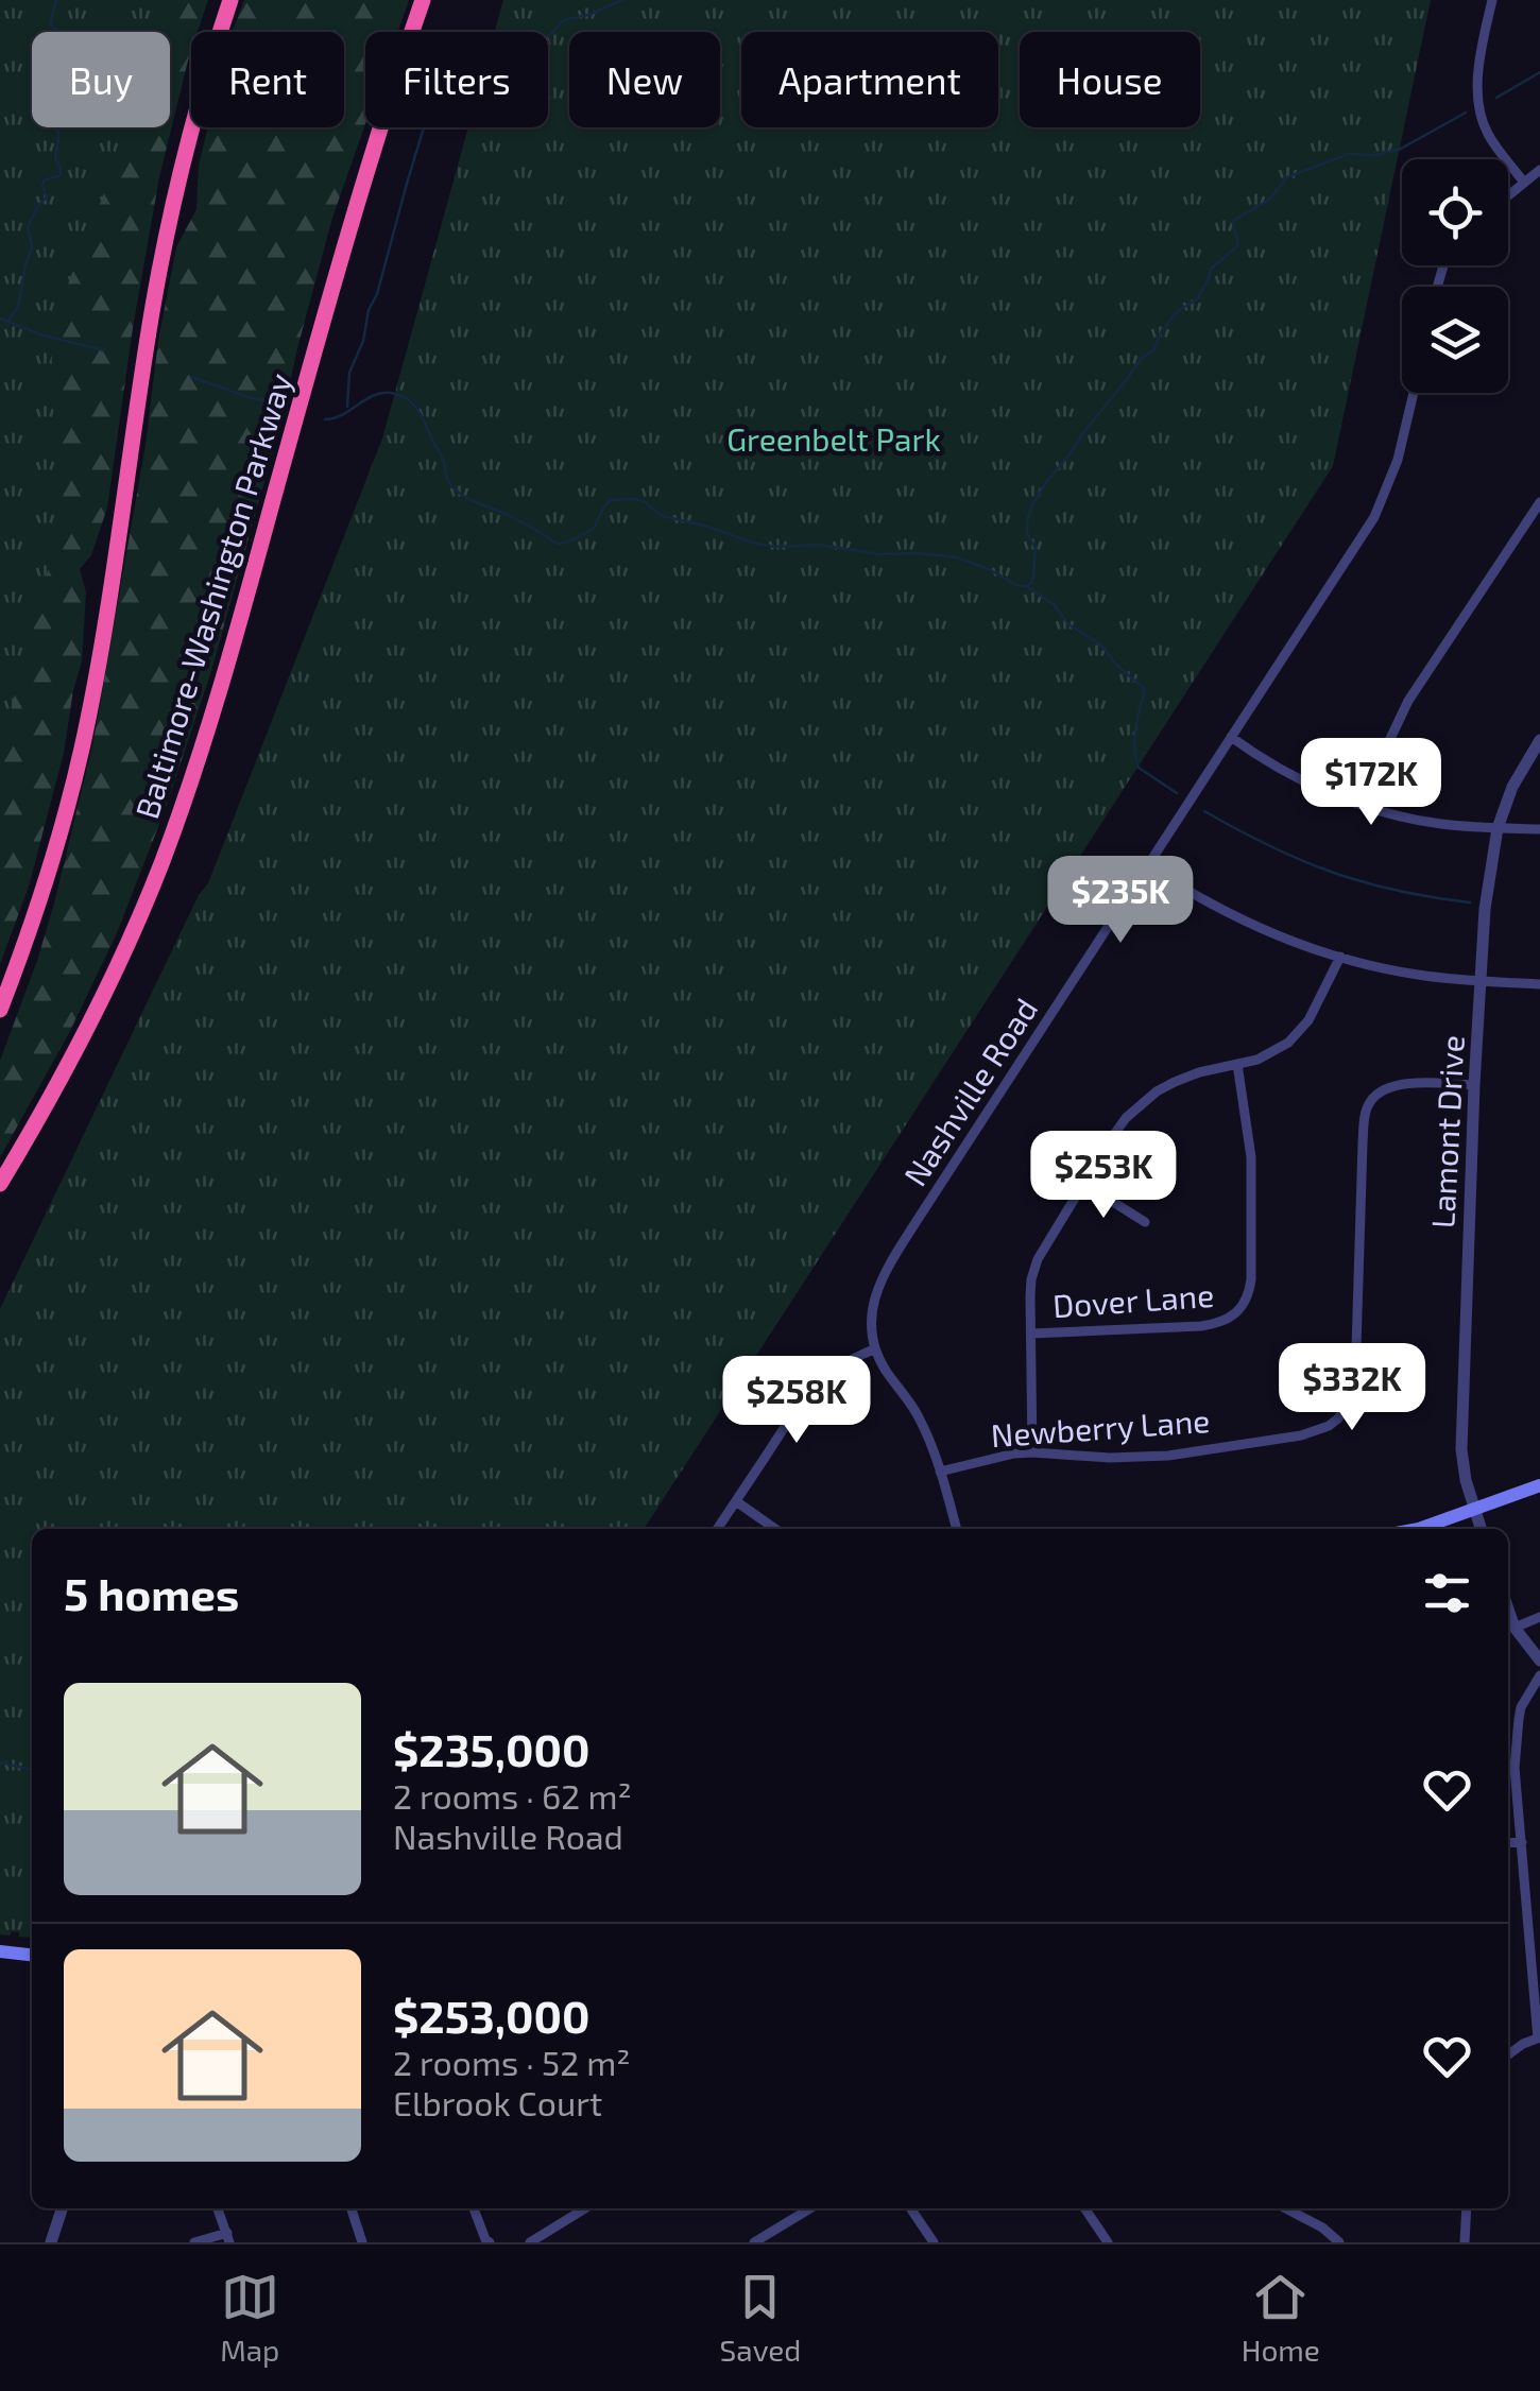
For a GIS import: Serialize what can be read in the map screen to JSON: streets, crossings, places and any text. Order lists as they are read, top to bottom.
{
  "streets": {
    "highway": ["Baltimore-Washington Parkway"],
    "street": [
      "Nashville Road",
      "Lamont Drive",
      "Dover Lane",
      "Newberry Lane"
    ]
  },
  "crossings": [
    ["Lamont Drive", "Newberry Lane"]
  ],
  "parks": ["Greenbelt Park"],
  "page": {
    "chip": [
      "Buy",
      "Rent",
      "Filters",
      "New",
      "Apartment",
      "House"
    ],
    "price": [
      "$172K",
      "$235K",
      "$253K",
      "$332K",
      "$258K"
    ],
    "heading": "5 homes",
    "list": [
      {
        "name": "$235,000",
        "note": "2 rooms · 62 m² · Nashville Road"
      },
      {
        "name": "$253,000",
        "note": "2 rooms · 52 m² · Elbrook Court"
      }
    ],
    "tabs": ["Map", "Saved", "Home"]
  }
}
